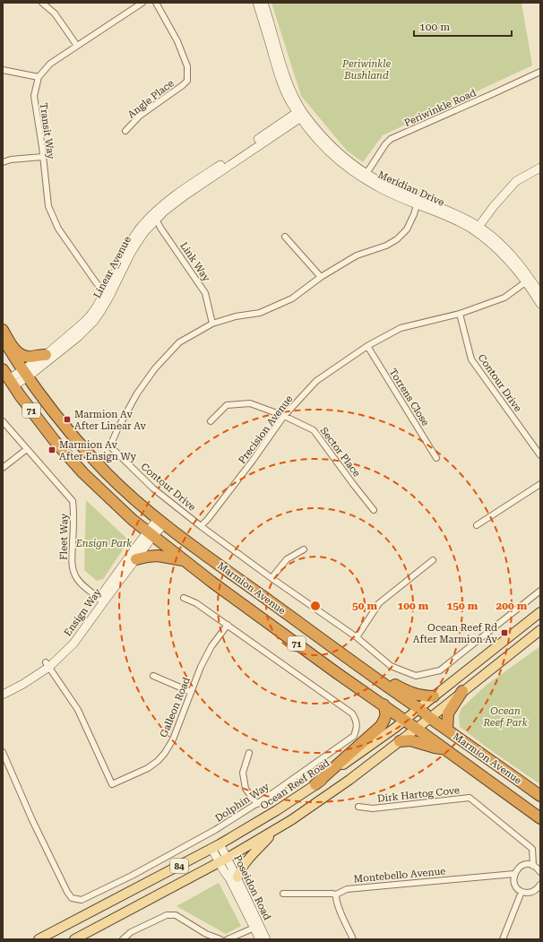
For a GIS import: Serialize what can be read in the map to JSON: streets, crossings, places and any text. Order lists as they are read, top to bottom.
{
  "streets": {
    "highway": ["71", "Marmion Avenue"],
    "main road": ["Ocean Reef Road", "84"],
    "street": [
      "Angle Place",
      "Periwinkle Road",
      "Transit Way",
      "Meridian Drive",
      "Link Way",
      "Linear Avenue",
      "Contour Drive",
      "Torrens Close",
      "Precision Avenue",
      "Sector Place",
      "Fleet Way",
      "Ensign Way",
      "Galleon Road",
      "Dirk Hartog Cove",
      "Dolphin Way",
      "Montebello Avenue",
      "Poseidon Road"
    ]
  },
  "crossings": [
    ["Periwinkle Road", "Meridian Drive"],
    ["Transit Way", "Linear Avenue"],
    ["Meridian Drive", "Linear Avenue"],
    ["Meridian Drive", "Contour Drive"],
    ["Meridian Drive", "Precision Avenue"],
    ["Link Way", "Linear Avenue"],
    ["Link Way", "Contour Drive"],
    ["Linear Avenue", "Marmion Avenue"],
    ["Contour Drive", "Precision Avenue"],
    ["Torrens Close", "Precision Avenue"],
    ["Precision Avenue", "Sector Place"],
    ["Fleet Way", "Ensign Way"],
    ["Marmion Avenue", "Ensign Way"],
    ["Marmion Avenue", "Ocean Reef Road"],
    ["Marmion Avenue", "84"],
    ["Ensign Way", "Galleon Road"],
    ["Galleon Road", "Dolphin Way"],
    ["Ocean Reef Road", "Poseidon Road"],
    ["84", "Poseidon Road"]
  ],
  "parks": ["Periwinkle Bushland", "Ensign Park", "Ocean Reef Park"],
  "places": {
    "transit": ["Marmion Av After Linear Av", "Marmion Av After Ensign Wy", "Ocean Reef Rd After Marmion Av"]
  },
  "scale_bar": "100 m",
  "rings": [
    "50 m",
    "100 m",
    "150 m",
    "200 m"
  ]
}
